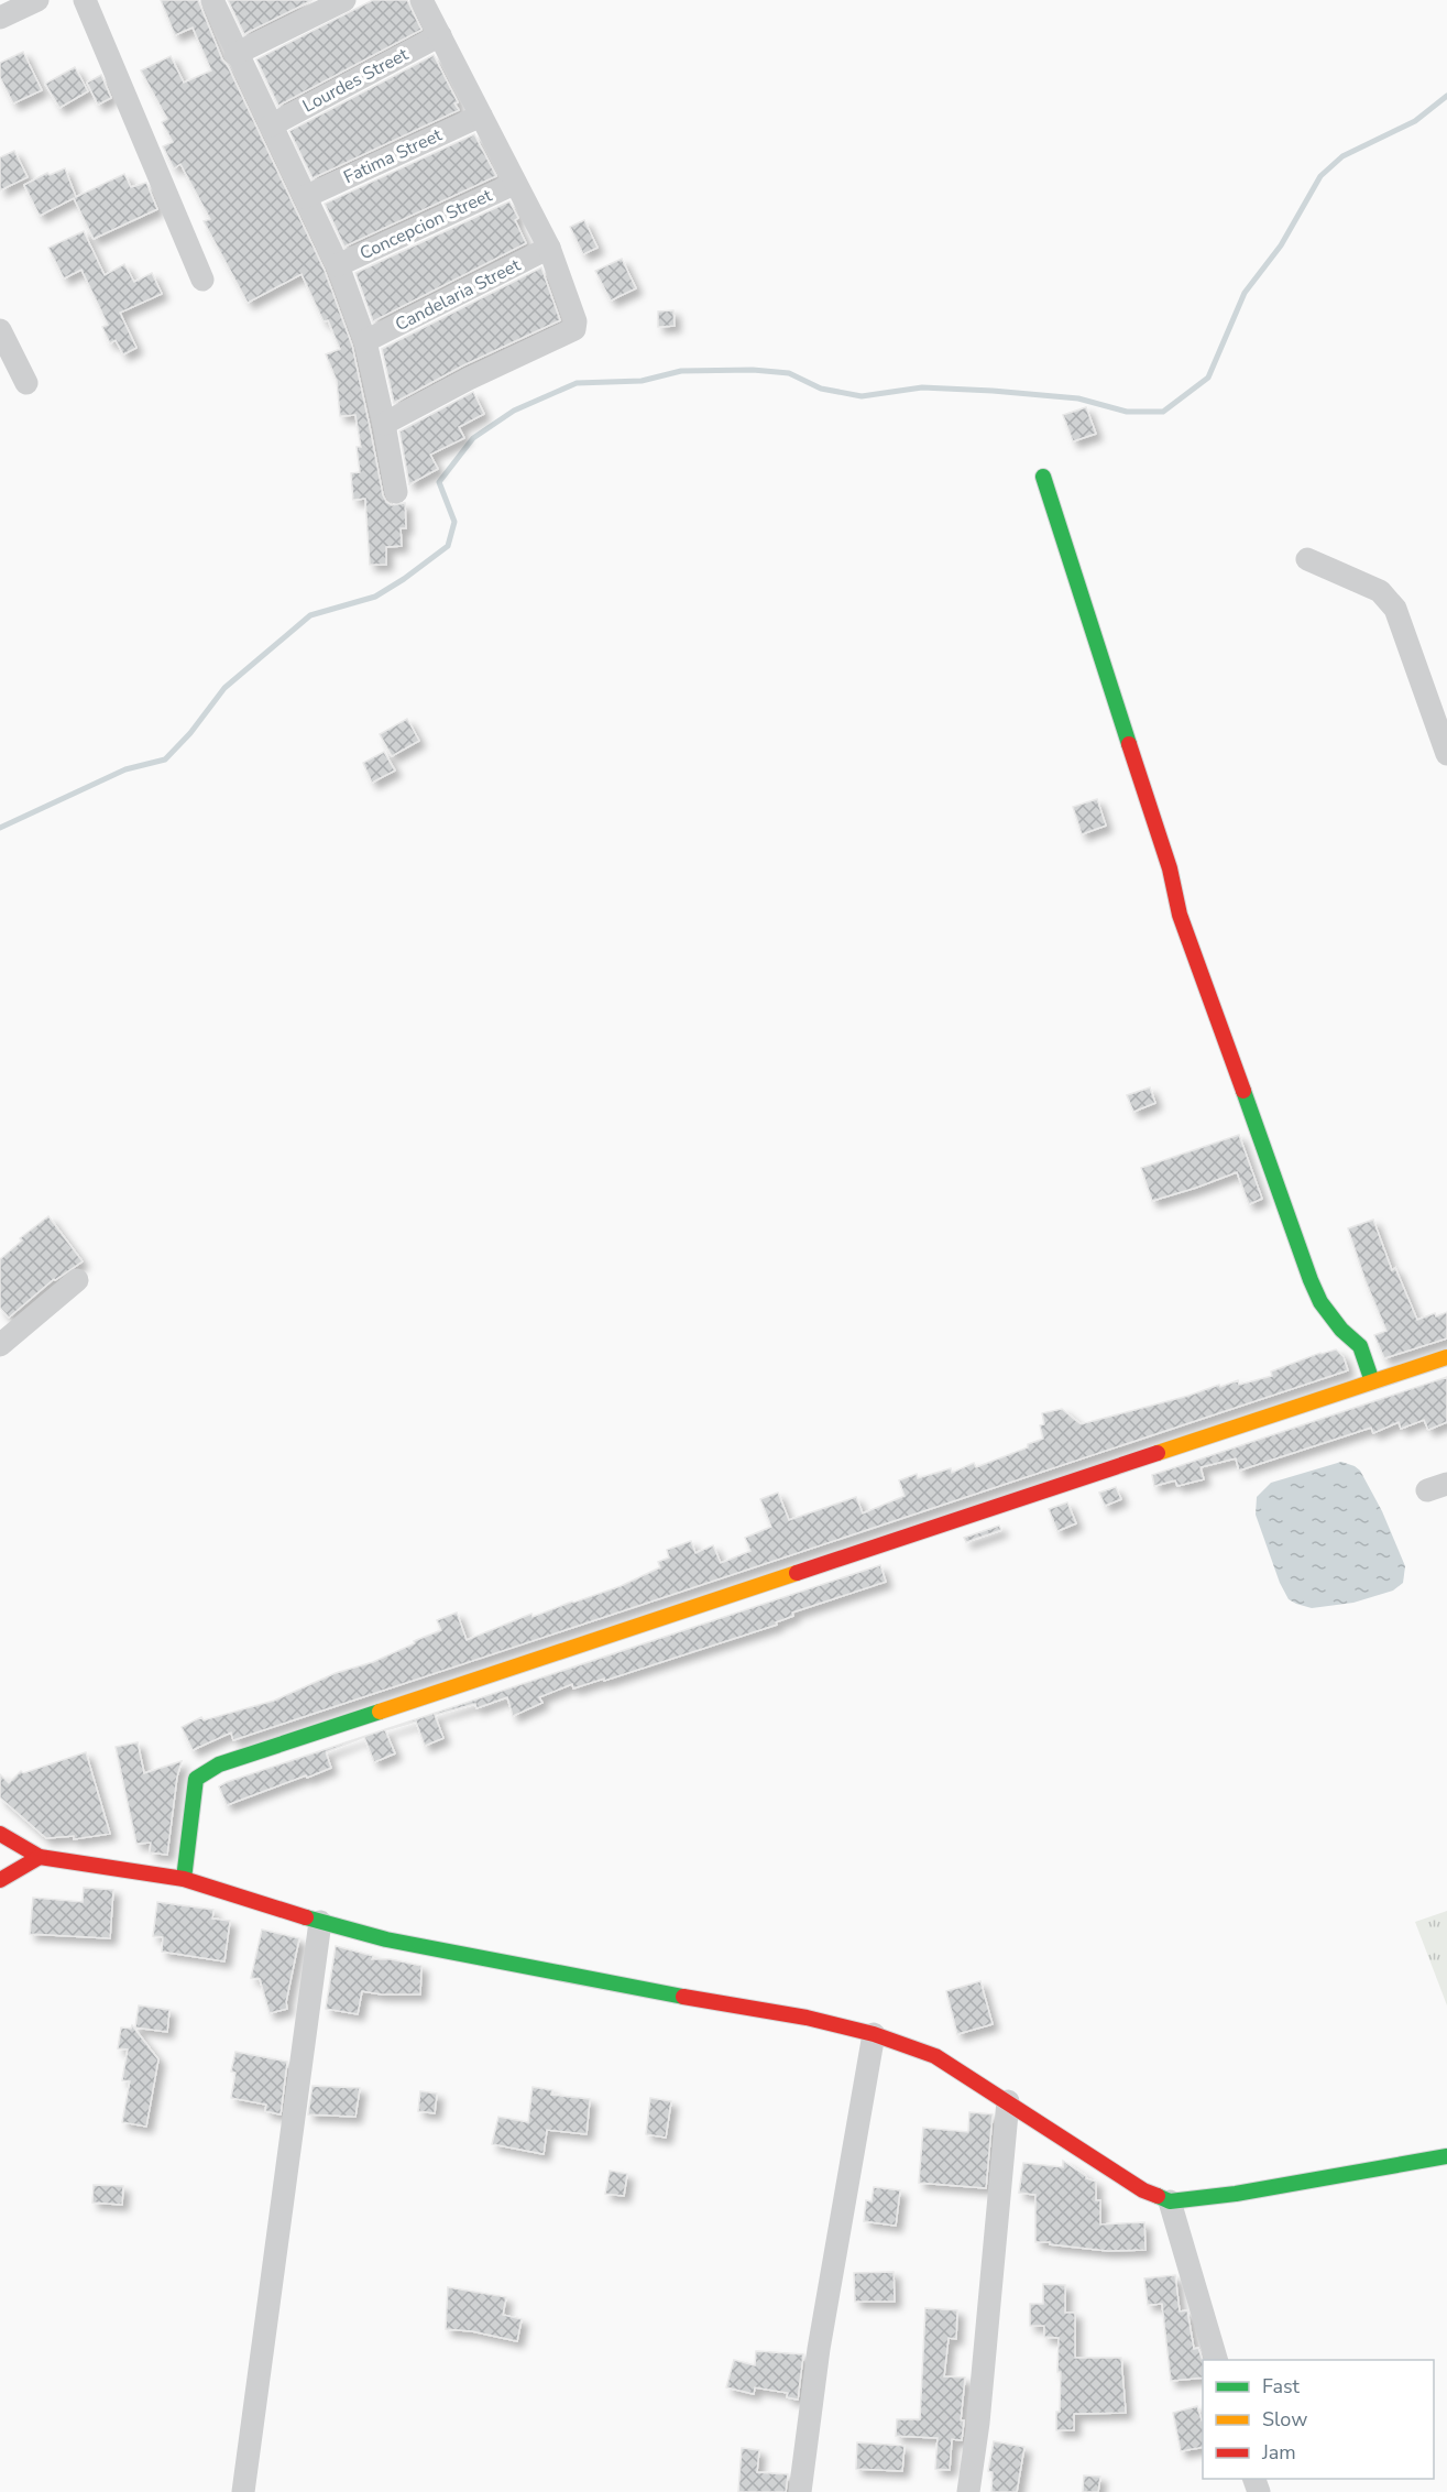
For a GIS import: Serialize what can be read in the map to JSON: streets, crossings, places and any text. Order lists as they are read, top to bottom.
{
  "streets": {
    "street": [
      "Lourdes Street",
      "Fatima Street",
      "Concepcion Street",
      "Candelaria Street"
    ]
  },
  "legend": ["Fast", "Slow", "Jam"]
}
